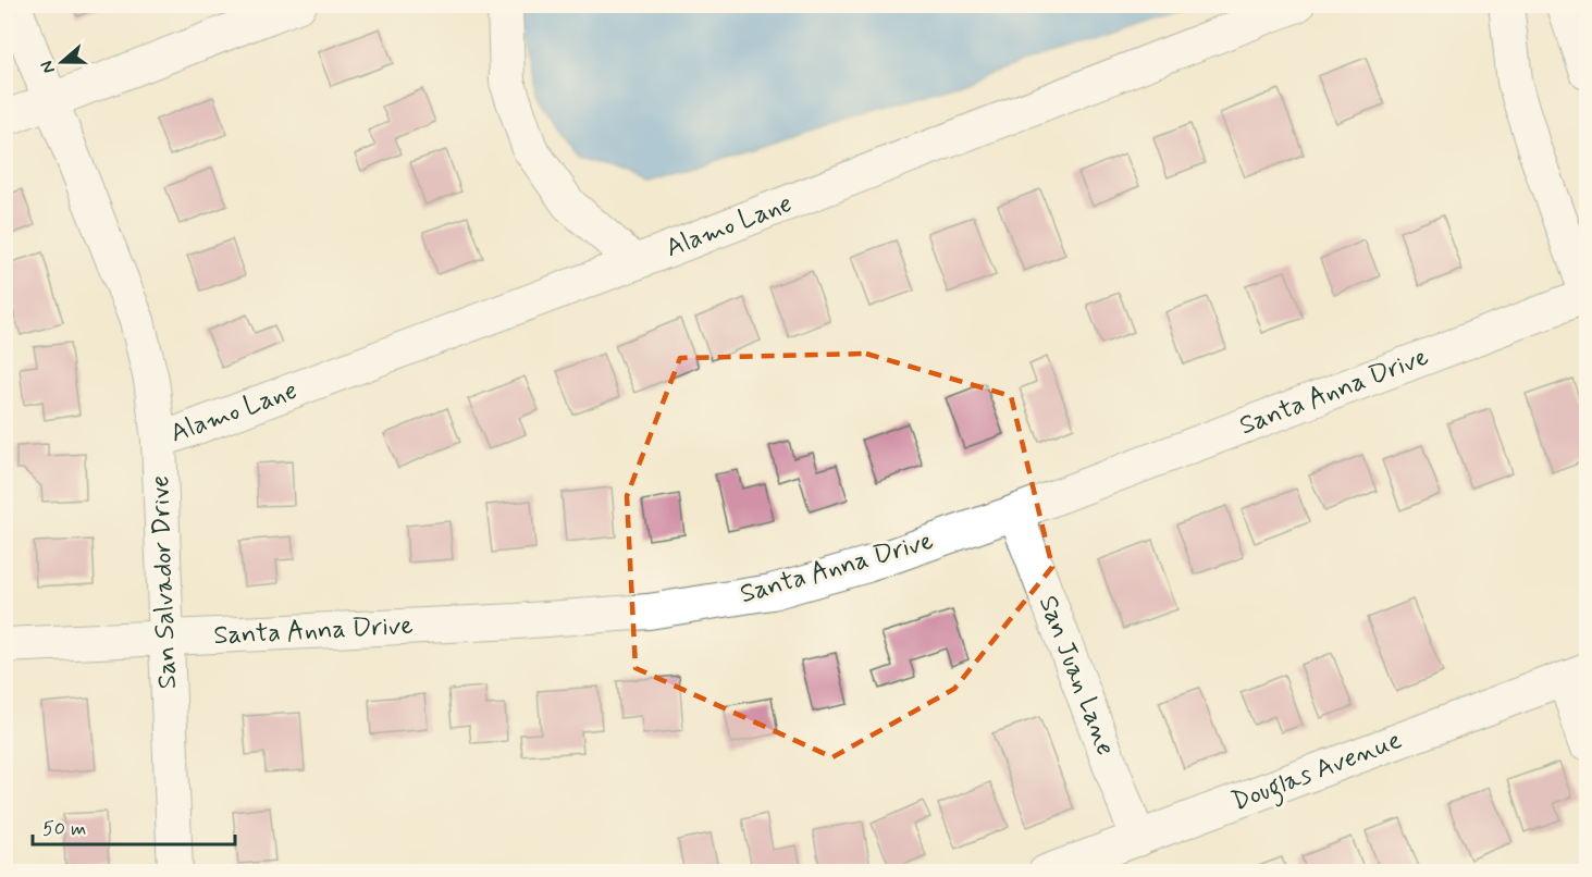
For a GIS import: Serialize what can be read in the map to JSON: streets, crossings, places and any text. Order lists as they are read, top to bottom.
{
  "streets": {
    "street": [
      "Alamo Lane",
      "Santa Anna Drive",
      "San Salvador Drive",
      "San Juan Lane",
      "Douglas Avenue"
    ]
  },
  "crossings": [
    ["Alamo Lane", "San Salvador Drive"],
    ["Santa Anna Drive", "San Salvador Drive"],
    ["Santa Anna Drive", "San Juan Lane"],
    ["San Juan Lane", "Douglas Avenue"]
  ],
  "scale_bar": "50 m",
  "north": "left"
}
